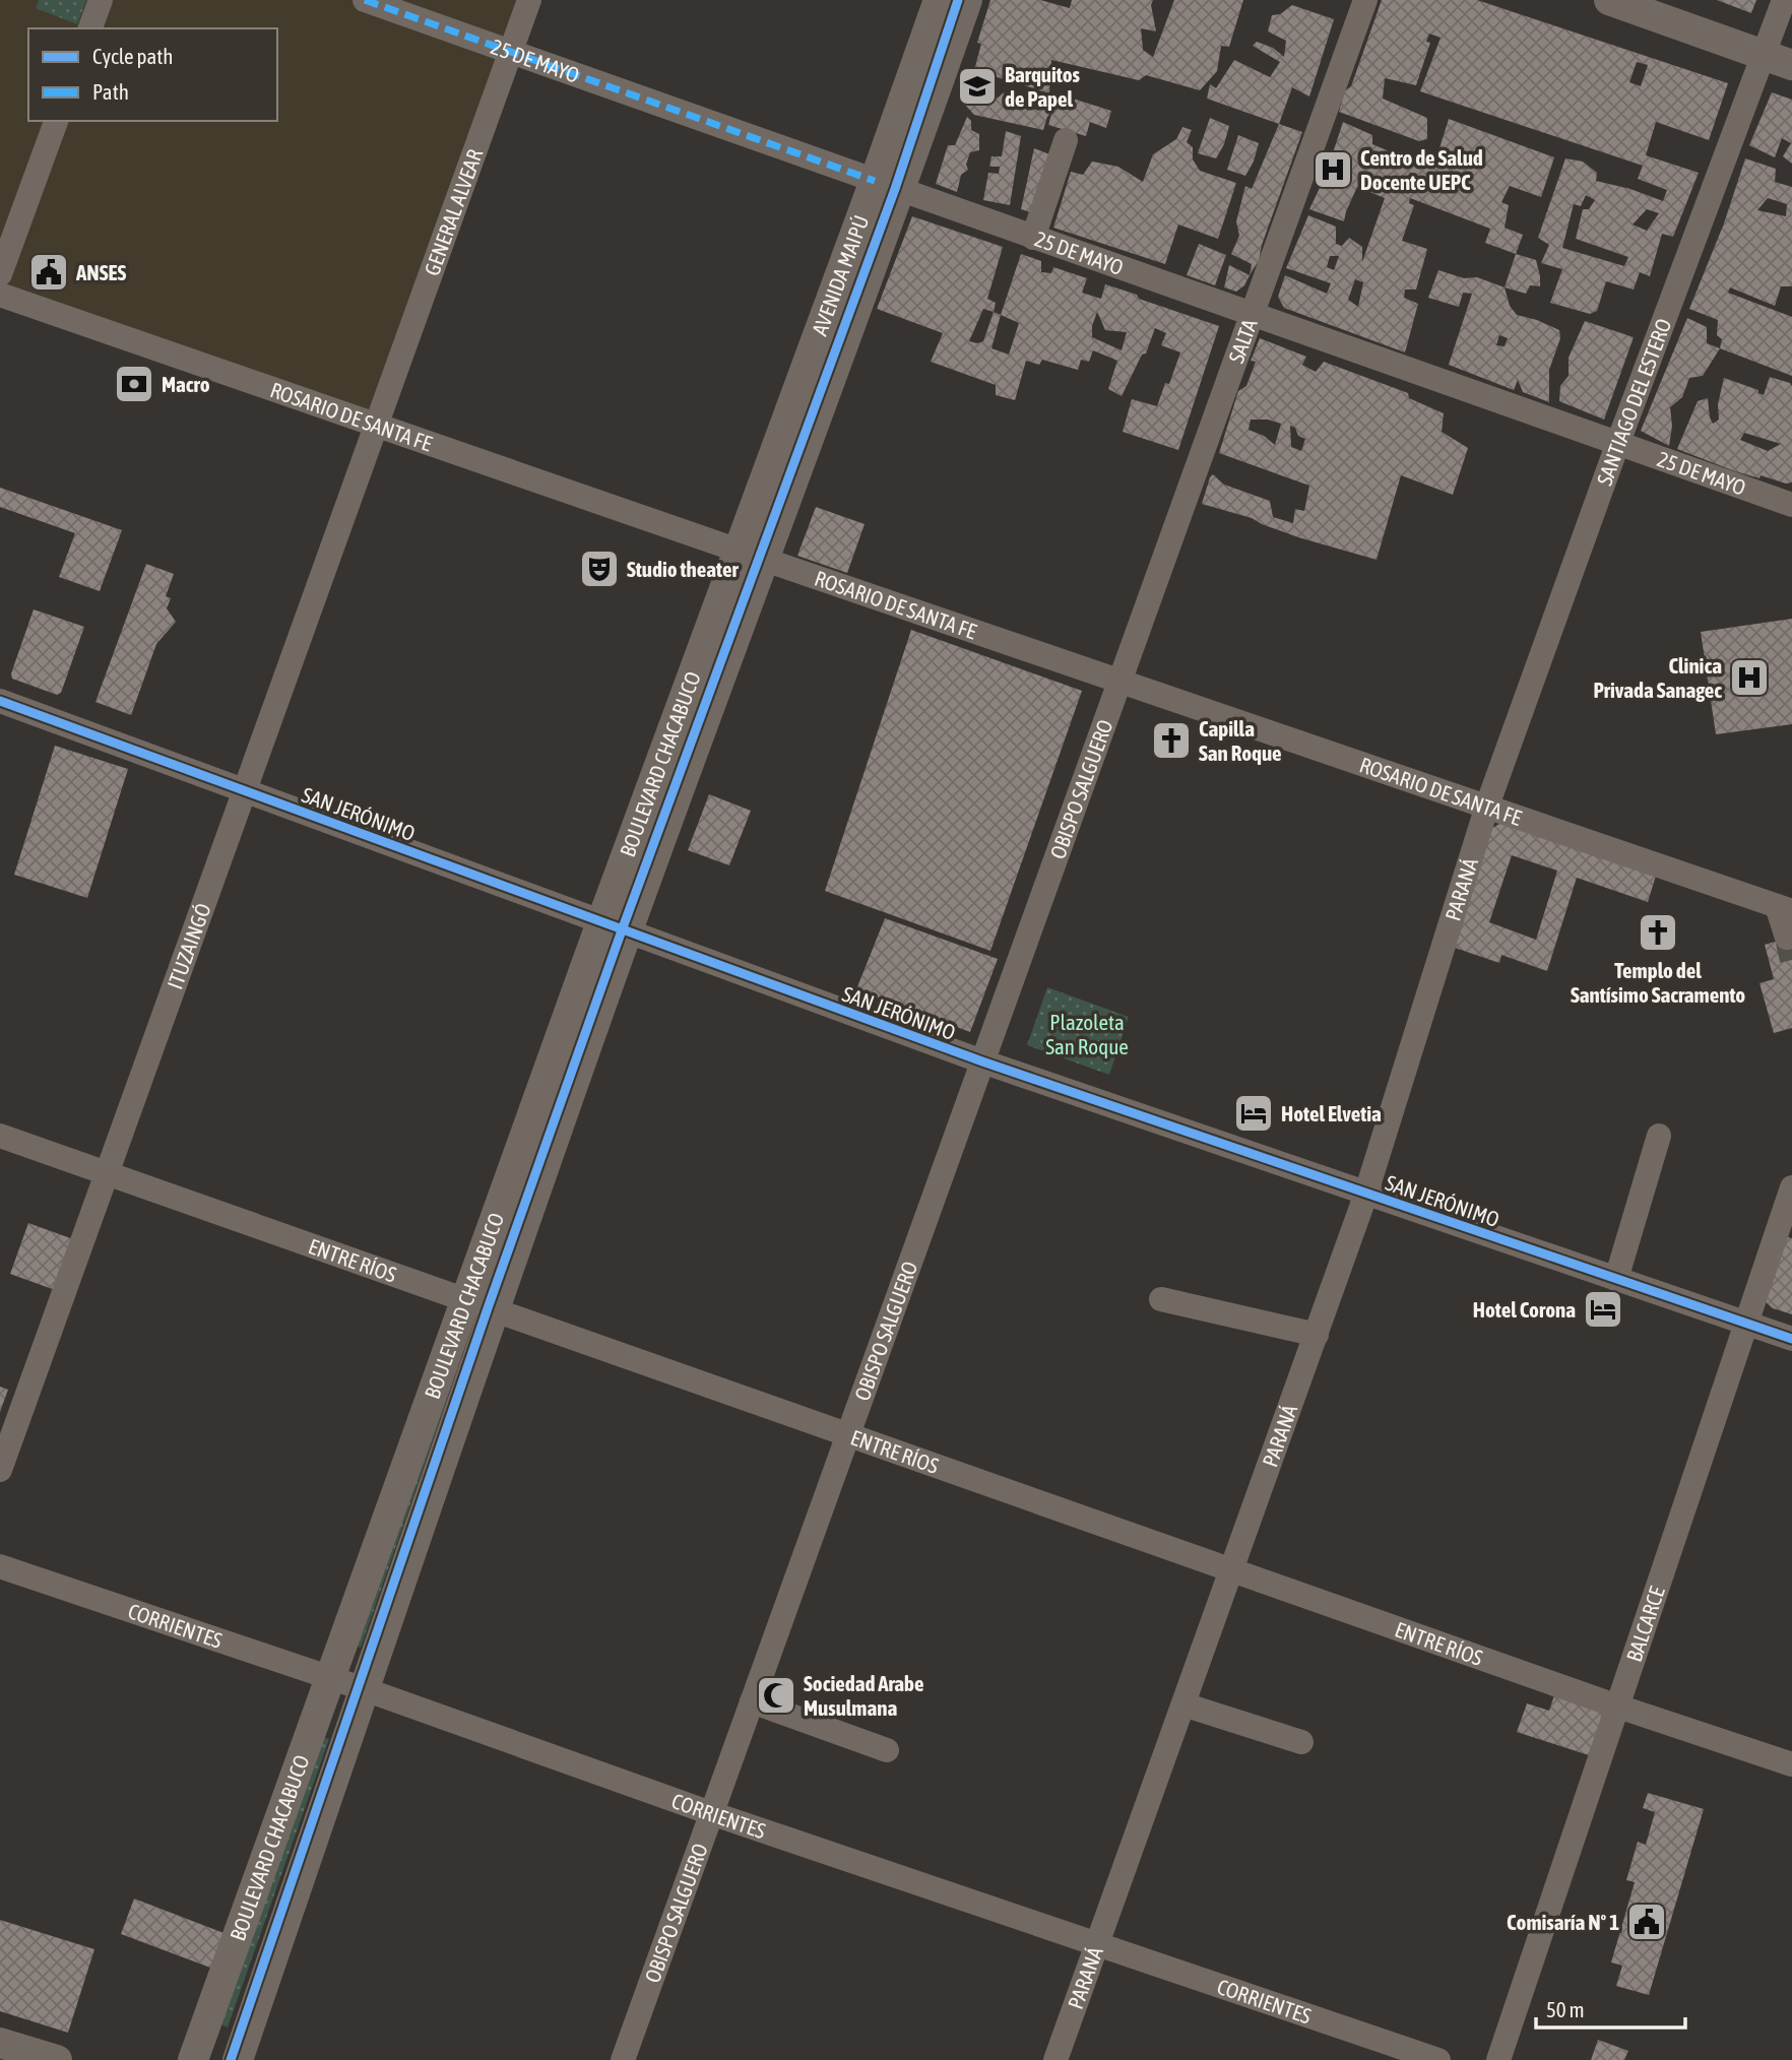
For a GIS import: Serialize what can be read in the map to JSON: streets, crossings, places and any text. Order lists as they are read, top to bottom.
{
  "streets": {
    "main road": ["AVENIDA MAIPÚ", "BOULEVARD CHACABUCO"],
    "street": [
      "25 DE MAYO",
      "GENERAL ALVEAR",
      "SALTA",
      "SANTIAGO DEL ESTERO",
      "ROSARIO DE SANTA FE",
      "OBISPO SALGUERO",
      "SAN JERÓNIMO",
      "PARANÁ",
      "ITUZAINGÓ",
      "ENTRE RÍOS",
      "BALCARCE",
      "CORRIENTES"
    ]
  },
  "crossings": [
    ["25 DE MAYO", "GENERAL ALVEAR"],
    ["25 DE MAYO", "AVENIDA MAIPÚ"],
    ["25 DE MAYO", "SALTA"],
    ["25 DE MAYO", "SANTIAGO DEL ESTERO"],
    ["GENERAL ALVEAR", "ROSARIO DE SANTA FE"],
    ["GENERAL ALVEAR", "ITUZAINGÓ"],
    ["AVENIDA MAIPÚ", "ROSARIO DE SANTA FE"],
    ["AVENIDA MAIPÚ", "BOULEVARD CHACABUCO"],
    ["SALTA", "ROSARIO DE SANTA FE"],
    ["SALTA", "OBISPO SALGUERO"],
    ["SANTIAGO DEL ESTERO", "ROSARIO DE SANTA FE"],
    ["SANTIAGO DEL ESTERO", "PARANÁ"],
    ["ROSARIO DE SANTA FE", "BOULEVARD CHACABUCO"],
    ["ROSARIO DE SANTA FE", "OBISPO SALGUERO"],
    ["ROSARIO DE SANTA FE", "PARANÁ"],
    ["ROSARIO DE SANTA FE", "ITUZAINGÓ"],
    ["BOULEVARD CHACABUCO", "SAN JERÓNIMO"],
    ["BOULEVARD CHACABUCO", "ENTRE RÍOS"],
    ["BOULEVARD CHACABUCO", "CORRIENTES"],
    ["OBISPO SALGUERO", "SAN JERÓNIMO"],
    ["OBISPO SALGUERO", "ENTRE RÍOS"],
    ["OBISPO SALGUERO", "CORRIENTES"],
    ["SAN JERÓNIMO", "PARANÁ"],
    ["SAN JERÓNIMO", "ITUZAINGÓ"],
    ["SAN JERÓNIMO", "BALCARCE"],
    ["PARANÁ", "ENTRE RÍOS"],
    ["PARANÁ", "CORRIENTES"],
    ["ITUZAINGÓ", "ENTRE RÍOS"],
    ["ENTRE RÍOS", "BALCARCE"]
  ],
  "parks": ["Plazoleta San Roque"],
  "places": {
    "school or university": ["Barquitos de Papel"],
    "hospital": ["Centro de Salud Docente UEPC", "Clinica Privada Sanagec"],
    "public building": ["ANSES", "Comisaría Nº 1"],
    "bank": ["Macro"],
    "theatre": ["Studio theater"],
    "church": ["Capilla San Roque", "Templo del Santísimo Sacramento"],
    "hotel": ["Hotel Elvetia", "Hotel Corona"],
    "mosque": ["Sociedad Arabe Musulmana"]
  },
  "legend": ["Cycle path", "Path"],
  "scale_bar": "50 m"
}
